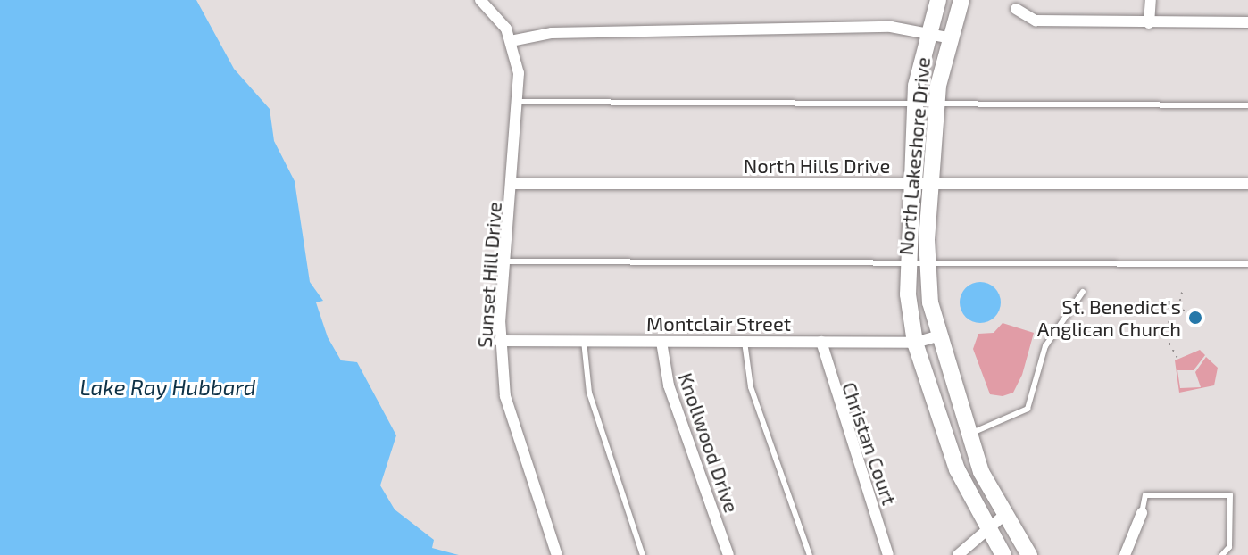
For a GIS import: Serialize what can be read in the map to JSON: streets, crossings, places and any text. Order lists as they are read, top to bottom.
{
  "streets": {
    "main road": ["North Lakeshore Drive"],
    "street": [
      "North Hills Drive",
      "Sunset Hill Drive",
      "Montclair Street",
      "Knollwood Drive",
      "Christan Court"
    ]
  },
  "crossings": [
    ["North Lakeshore Drive", "North Hills Drive"],
    ["North Lakeshore Drive", "Montclair Street"],
    ["North Hills Drive", "Sunset Hill Drive"],
    ["Sunset Hill Drive", "Montclair Street"],
    ["Montclair Street", "Knollwood Drive"],
    ["Montclair Street", "Christan Court"]
  ],
  "water": ["Lake Ray Hubbard"],
  "places": ["St. Benedict's Anglican Church"]
}
